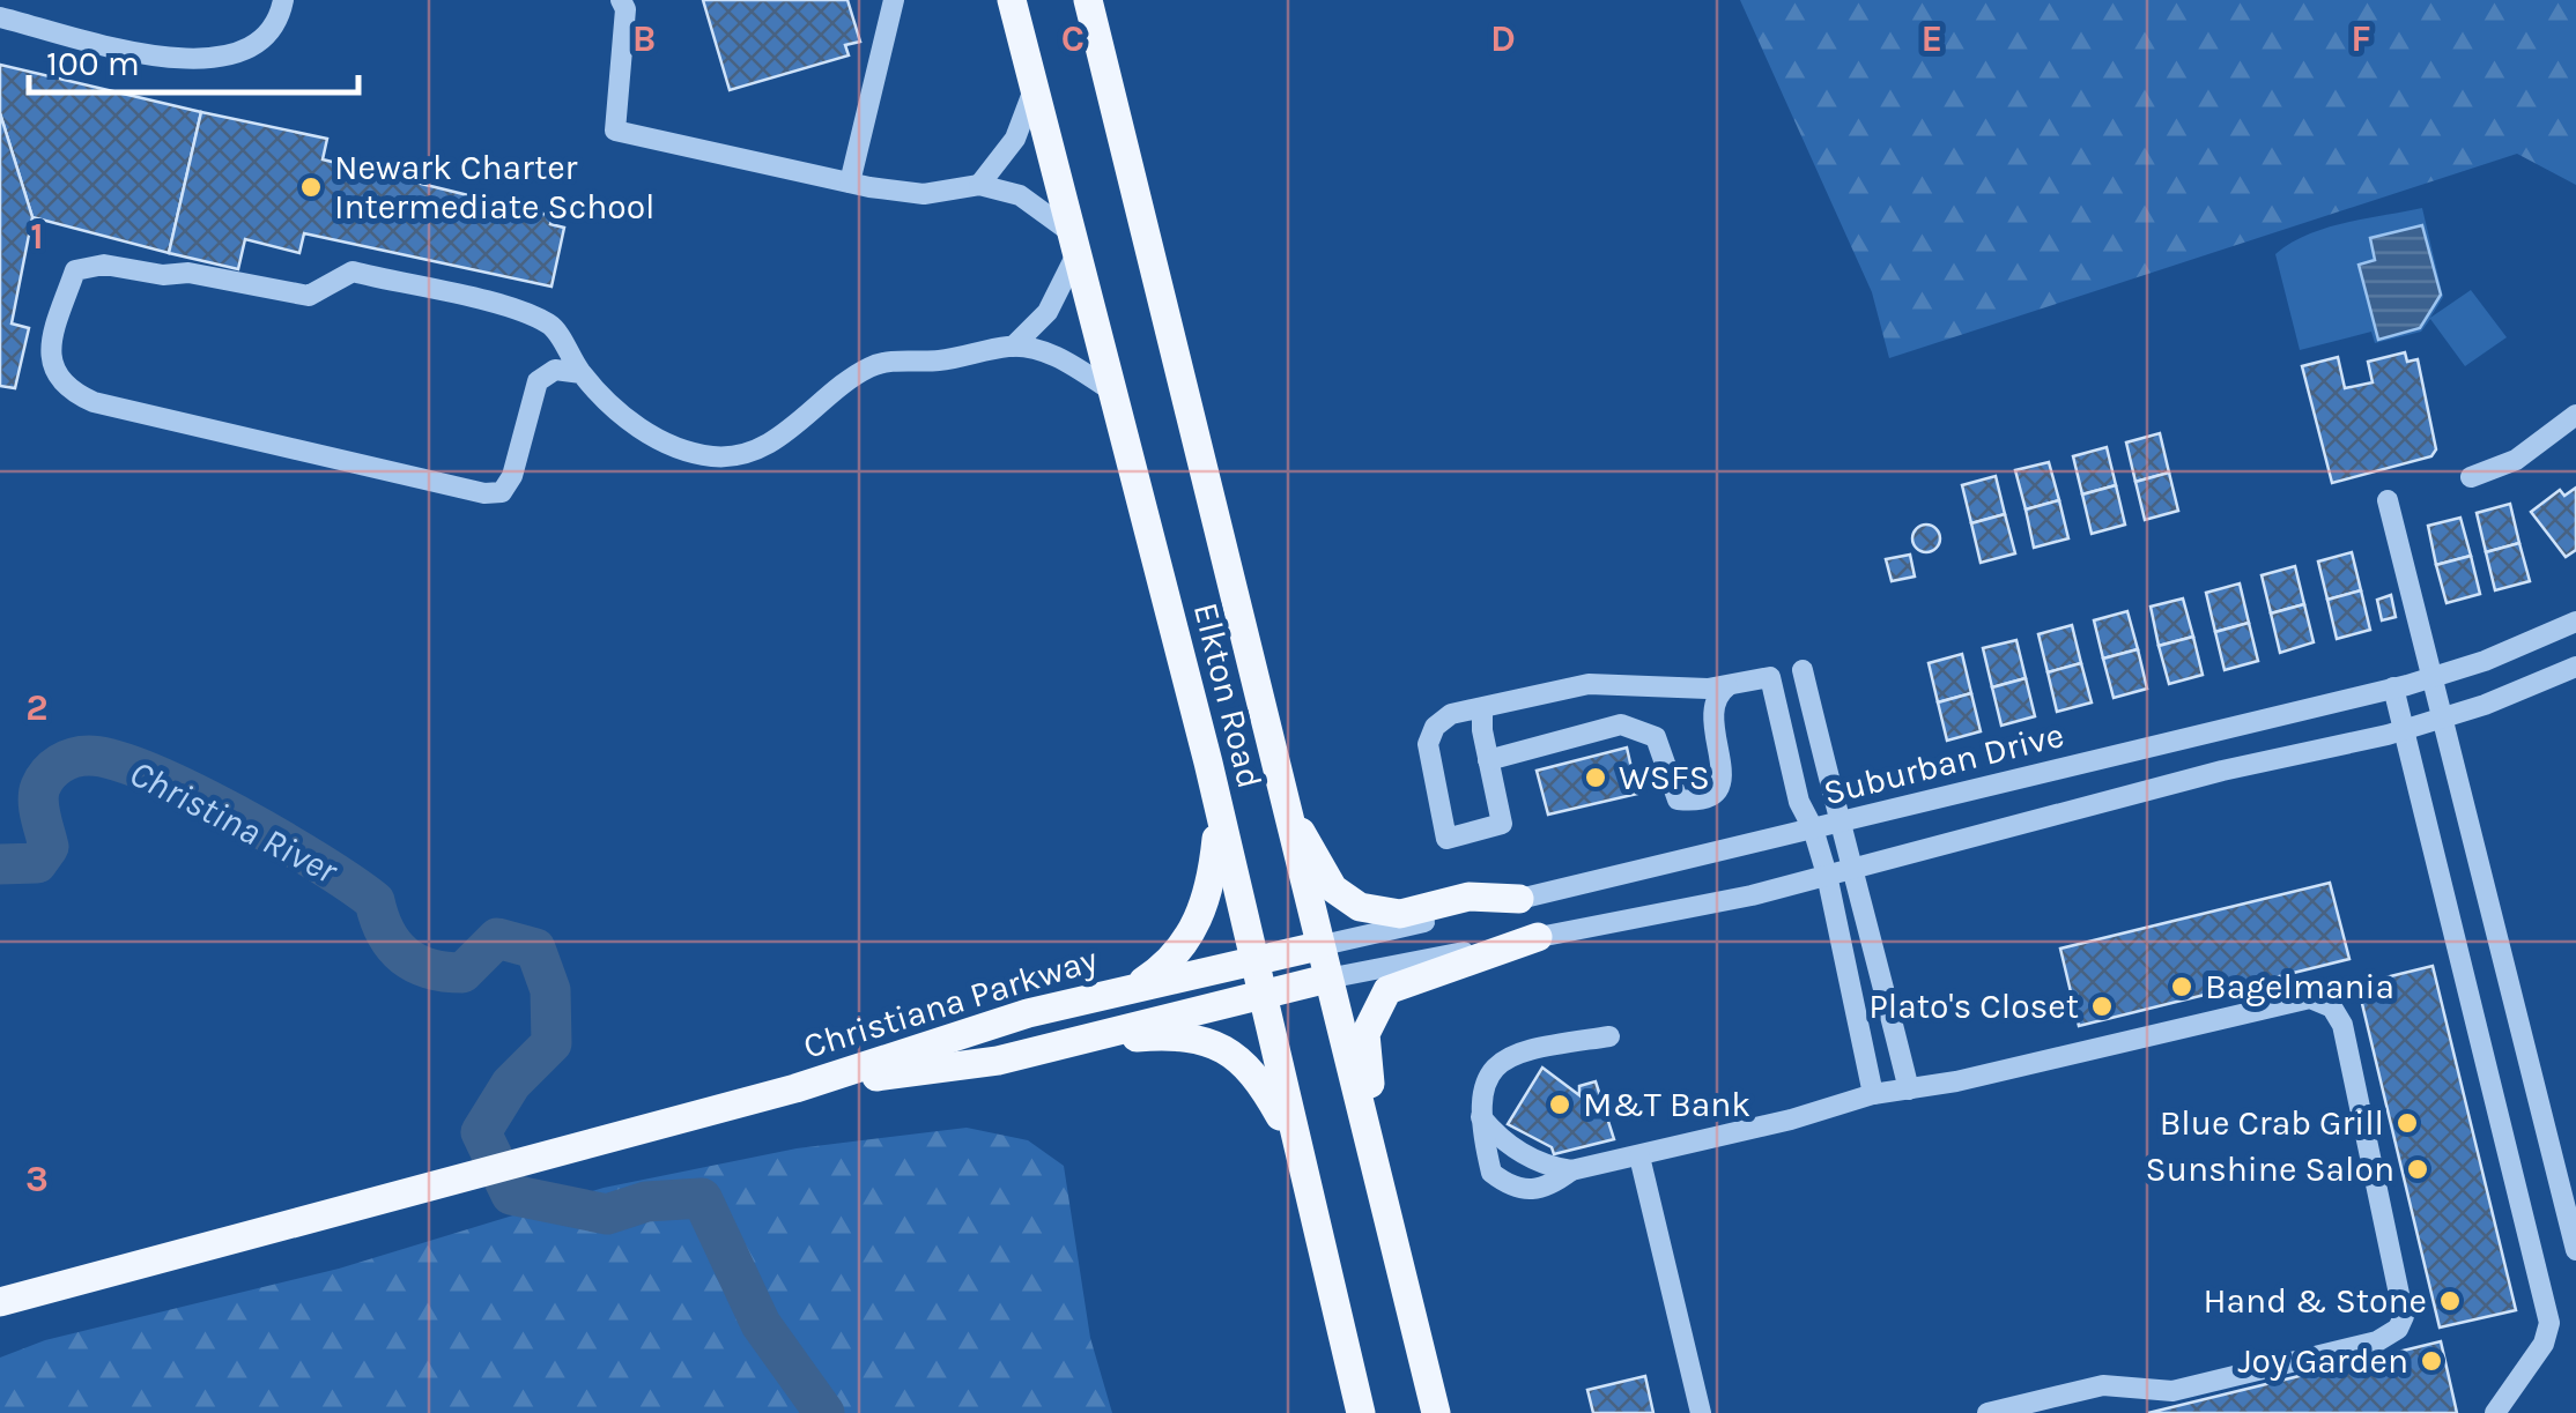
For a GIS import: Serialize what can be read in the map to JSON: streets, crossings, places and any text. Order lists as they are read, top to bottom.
{
  "streets": {
    "main road": ["Elkton Road", "Christiana Parkway"],
    "street": ["Suburban Drive"]
  },
  "crossings": [
    ["Elkton Road", "Suburban Drive"],
    ["Elkton Road", "Christiana Parkway"],
    ["Suburban Drive", "Christiana Parkway"]
  ],
  "water": ["Christina River"],
  "places": [
    "Newark Charter Intermediate School",
    "WSFS",
    "Bagelmania",
    "Plato's Closet",
    "M&T Bank",
    "Blue Crab Grill",
    "Sunshine Salon",
    "Hand & Stone",
    "Joy Garden"
  ],
  "scale_bar": "100 m",
  "grid": {
    "columns": [
      "B",
      "C",
      "D",
      "E",
      "F"
    ],
    "rows": ["1", "2", "3"]
  }
}
